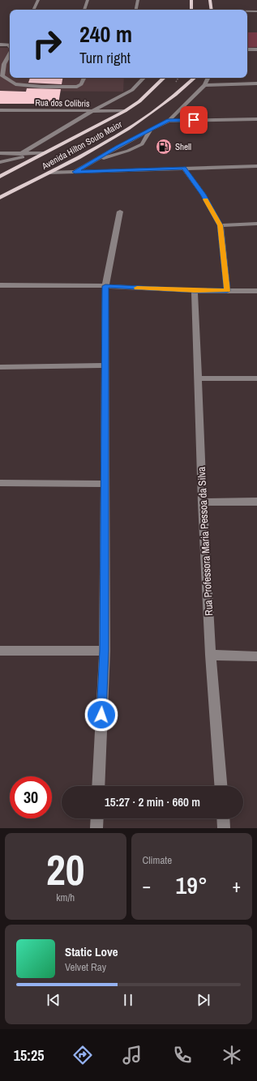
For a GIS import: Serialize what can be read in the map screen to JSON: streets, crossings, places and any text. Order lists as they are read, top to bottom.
{
  "streets": {
    "main road": ["Avenida Hilton Souto Maior"],
    "street": ["Rua dos Colibris", "Rua Professora Maria Pessoa da Silva"]
  },
  "crossings": [
    ["Rua dos Colibris", "Avenida Hilton Souto Maior"]
  ],
  "places": {
    "fuel station": ["Shell"]
  },
  "page": {
    "turn": ["240 m", "Turn right"],
    "limit": "30",
    "trip": "15:27 · 2 min · 660 m",
    "tile": [
      ["20", "km/h"],
      "Climate"
    ],
    "heat": ["−", "19°", "+"],
    "song": ["Static Love", "Velvet Ray"],
    "tabs": "15:25"
  }
}
